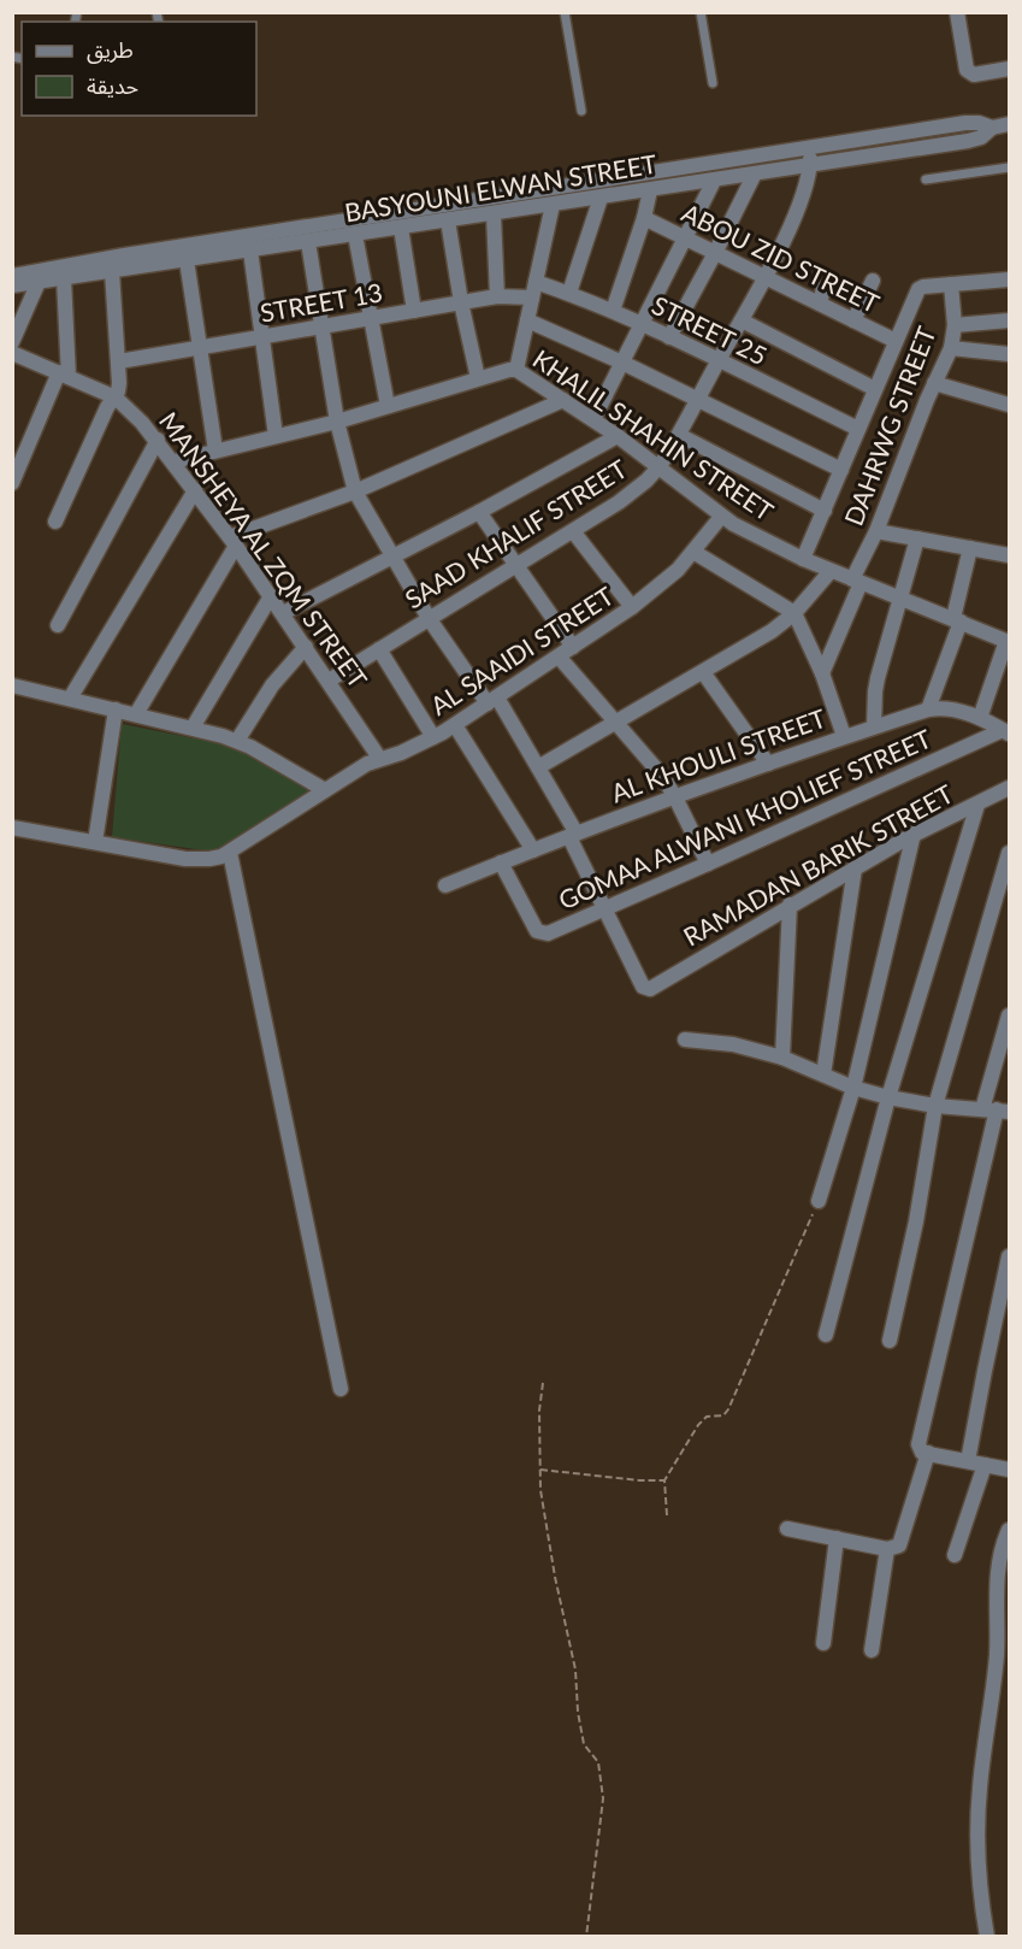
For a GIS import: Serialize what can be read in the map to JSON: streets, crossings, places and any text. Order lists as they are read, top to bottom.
{
  "streets": {
    "street": [
      "BASYOUNI ELWAN STREET",
      "ABOU ZID STREET",
      "STREET 13",
      "STREET 25",
      "DAHRWG STREET",
      "KHALIL SHAHIN STREET",
      "SAAD KHALIF STREET",
      "MANSHEYA AL ZQM STREET",
      "AL SAAIDI STREET",
      "AL KHOULI STREET",
      "GOMAA ALWANI KHOLIEF STREET",
      "RAMADAN BARIK STREET"
    ]
  },
  "crossings": [
    ["BASYOUNI ELWAN STREET", "SAAD KHALIF STREET"],
    ["ABOU ZID STREET", "SAAD KHALIF STREET"],
    ["STREET 25", "SAAD KHALIF STREET"],
    ["DAHRWG STREET", "KHALIL SHAHIN STREET"],
    ["KHALIL SHAHIN STREET", "SAAD KHALIF STREET"],
    ["KHALIL SHAHIN STREET", "MANSHEYA AL ZQM STREET"],
    ["KHALIL SHAHIN STREET", "AL SAAIDI STREET"],
    ["SAAD KHALIF STREET", "MANSHEYA AL ZQM STREET"],
    ["MANSHEYA AL ZQM STREET", "AL SAAIDI STREET"],
    ["AL KHOULI STREET", "GOMAA ALWANI KHOLIEF STREET"],
    ["GOMAA ALWANI KHOLIEF STREET", "RAMADAN BARIK STREET"]
  ],
  "legend": ["طريق", "حديقة"]
}
